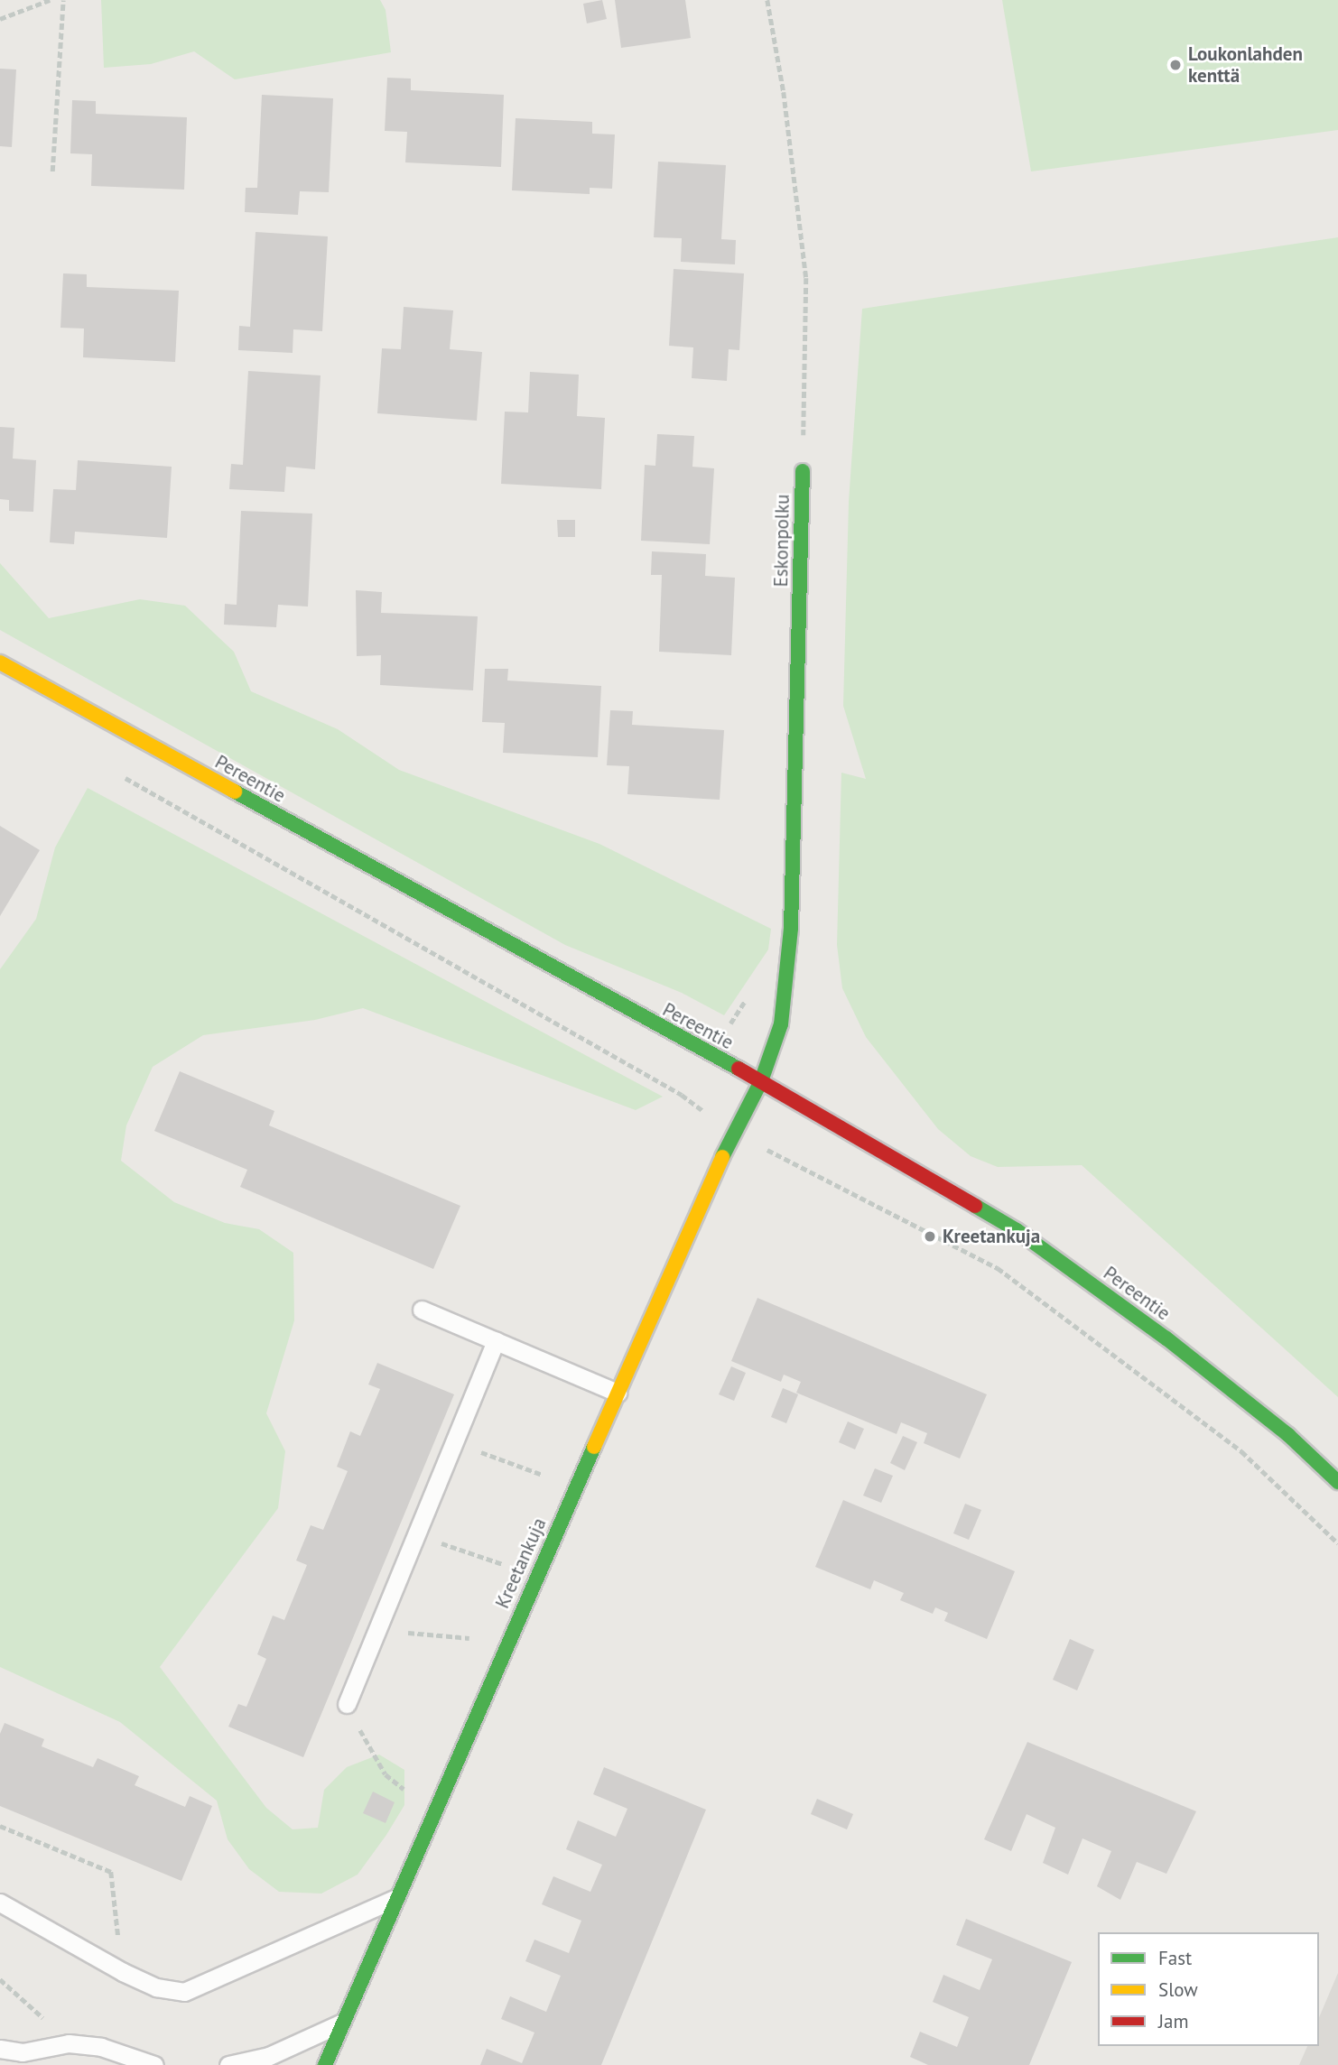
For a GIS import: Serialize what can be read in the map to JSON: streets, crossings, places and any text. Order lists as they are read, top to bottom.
{
  "streets": {
    "street": ["Eskonpolku", "Pereentie", "Kreetankuja"]
  },
  "crossings": [
    ["Eskonpolku", "Pereentie"],
    ["Eskonpolku", "Kreetankuja"],
    ["Pereentie", "Kreetankuja"]
  ],
  "places": ["Loukonlahden kenttä", "Kreetankuja"],
  "legend": ["Fast", "Slow", "Jam"]
}
